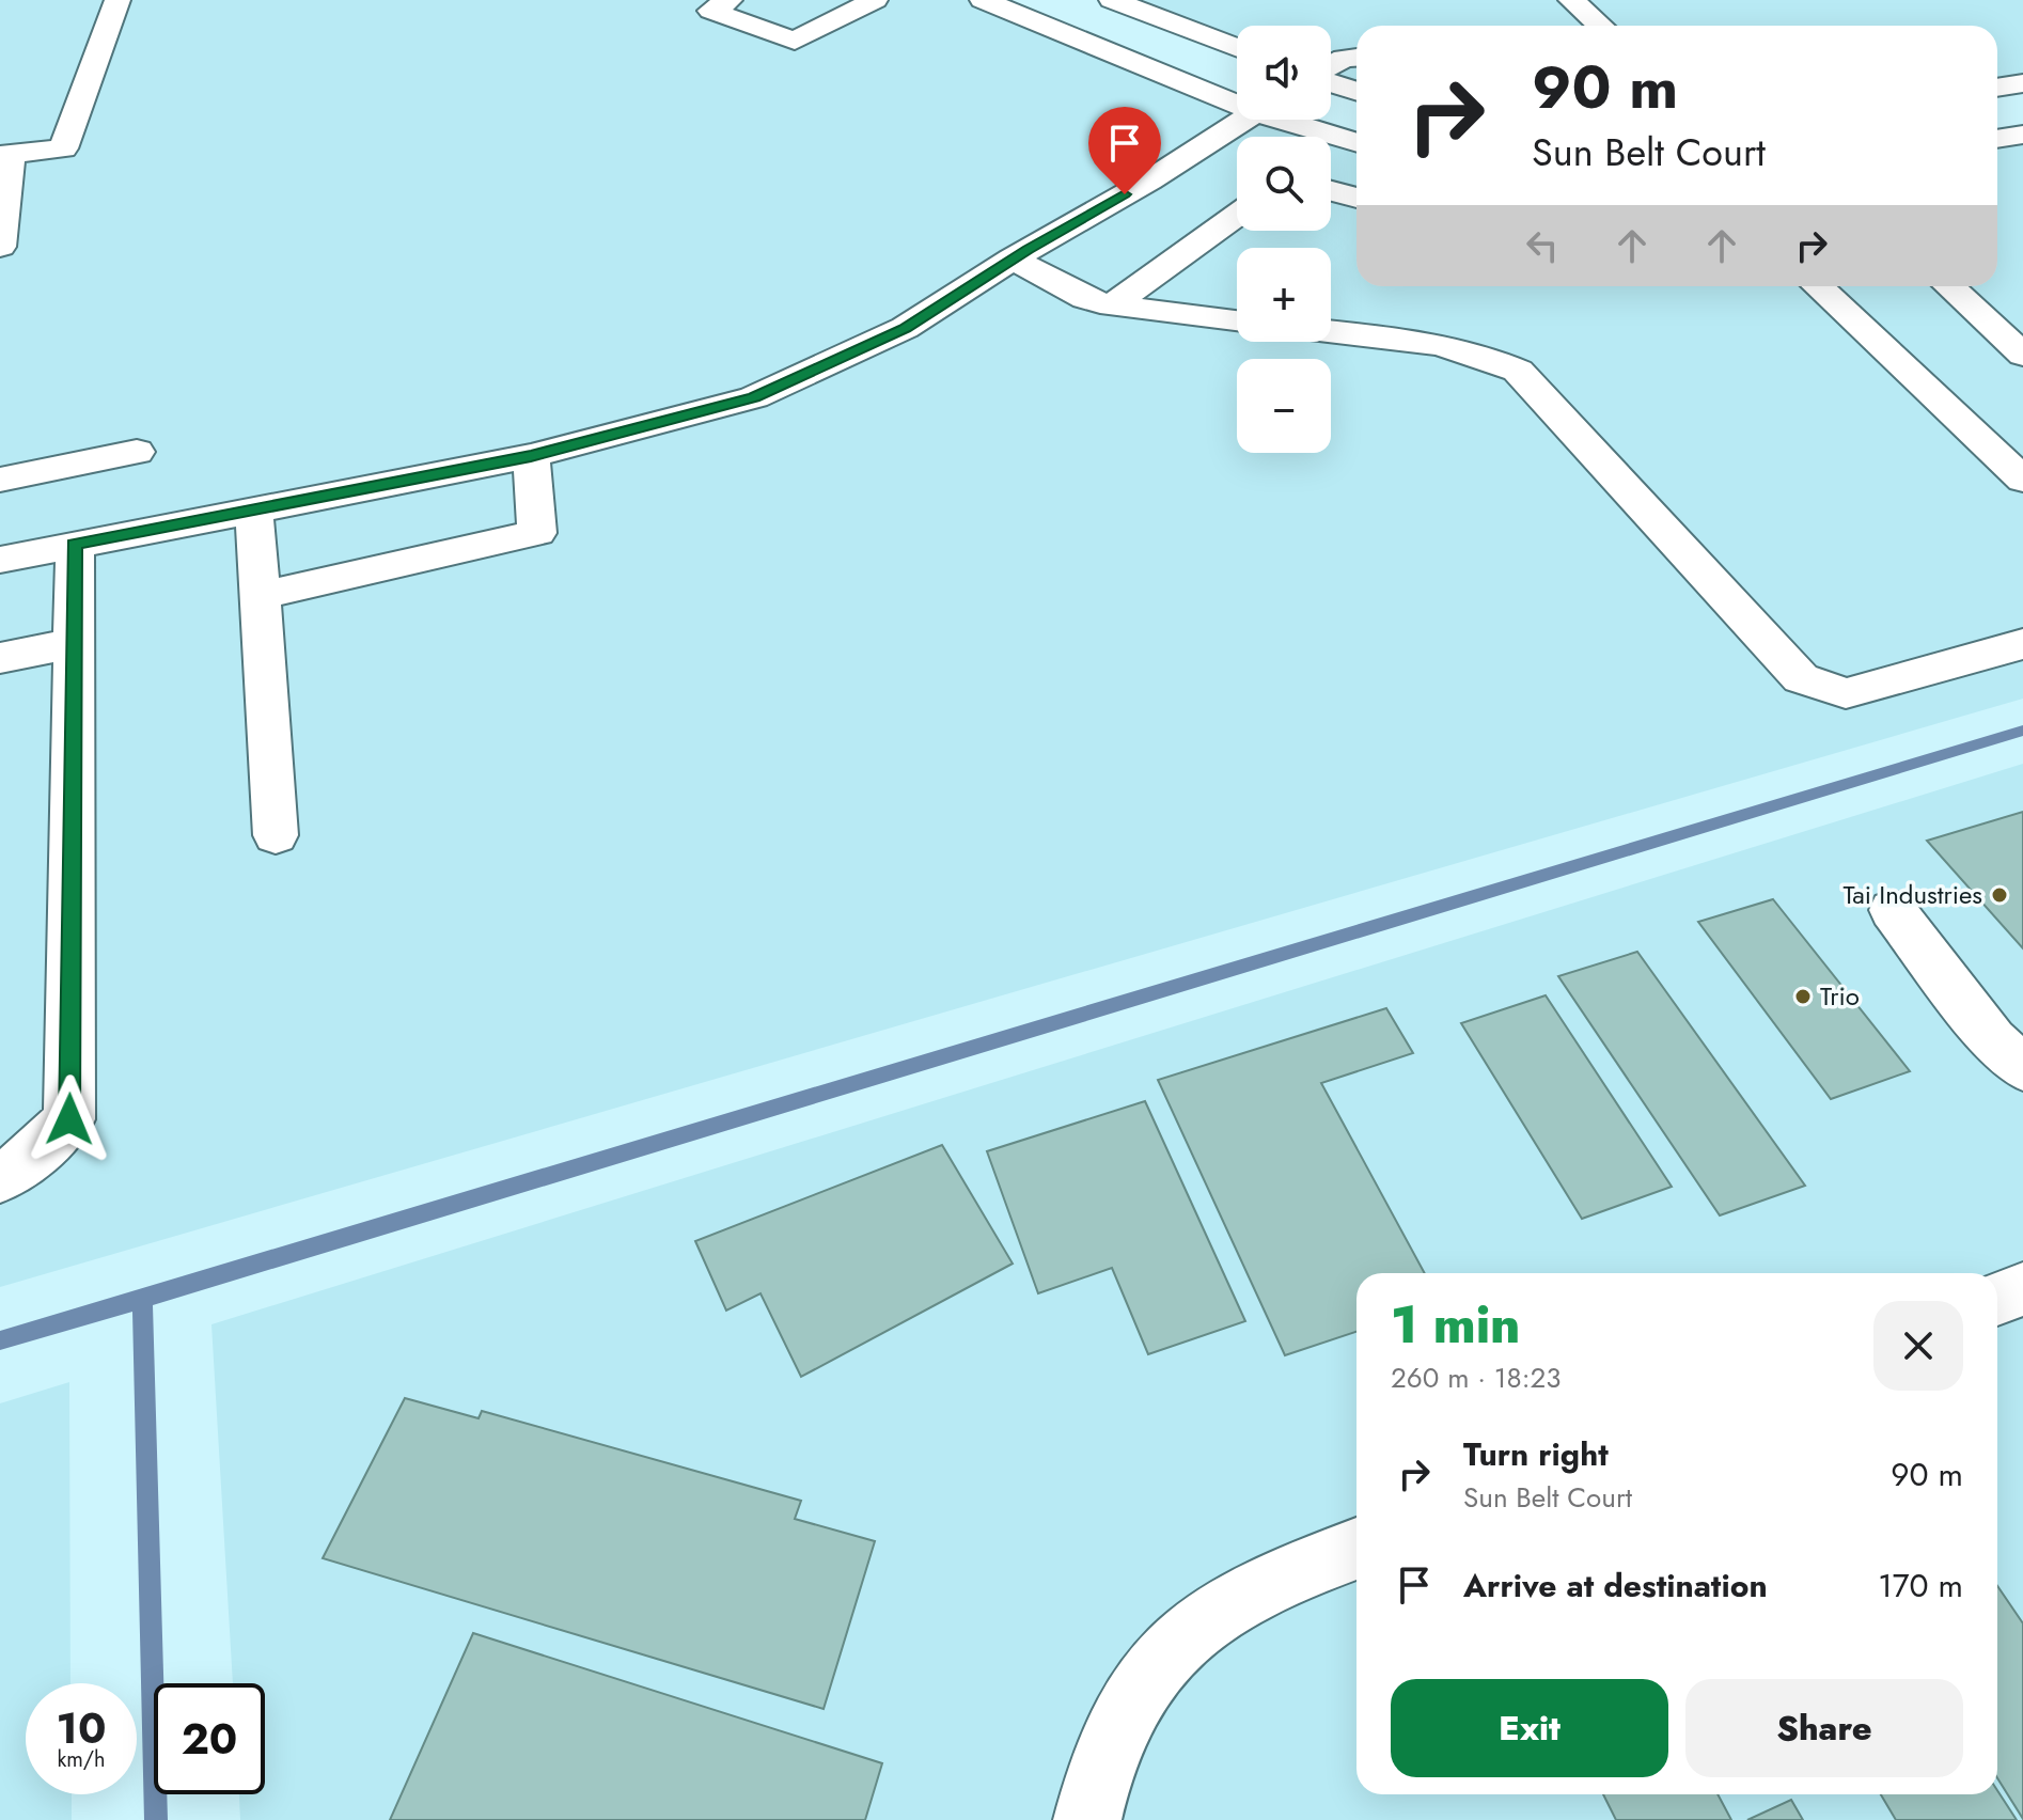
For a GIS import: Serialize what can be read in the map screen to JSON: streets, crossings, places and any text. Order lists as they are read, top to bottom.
{
  "places": ["Tai Industries", "Trio"],
  "page": {
    "map_buttons": ["+", "−"],
    "turn": ["90 m", "Sun Belt Court"],
    "heading": ["1 min", "260 m · 18:23"],
    "list": [
      {
        "name": "Turn right",
        "note": "Sun Belt Court",
        "value": "90 m"
      },
      {
        "name": "Arrive at destination",
        "value": "170 m"
      }
    ],
    "buttons": ["Exit", "Share"],
    "speed": "10 km/h",
    "limit": "20"
  }
}
